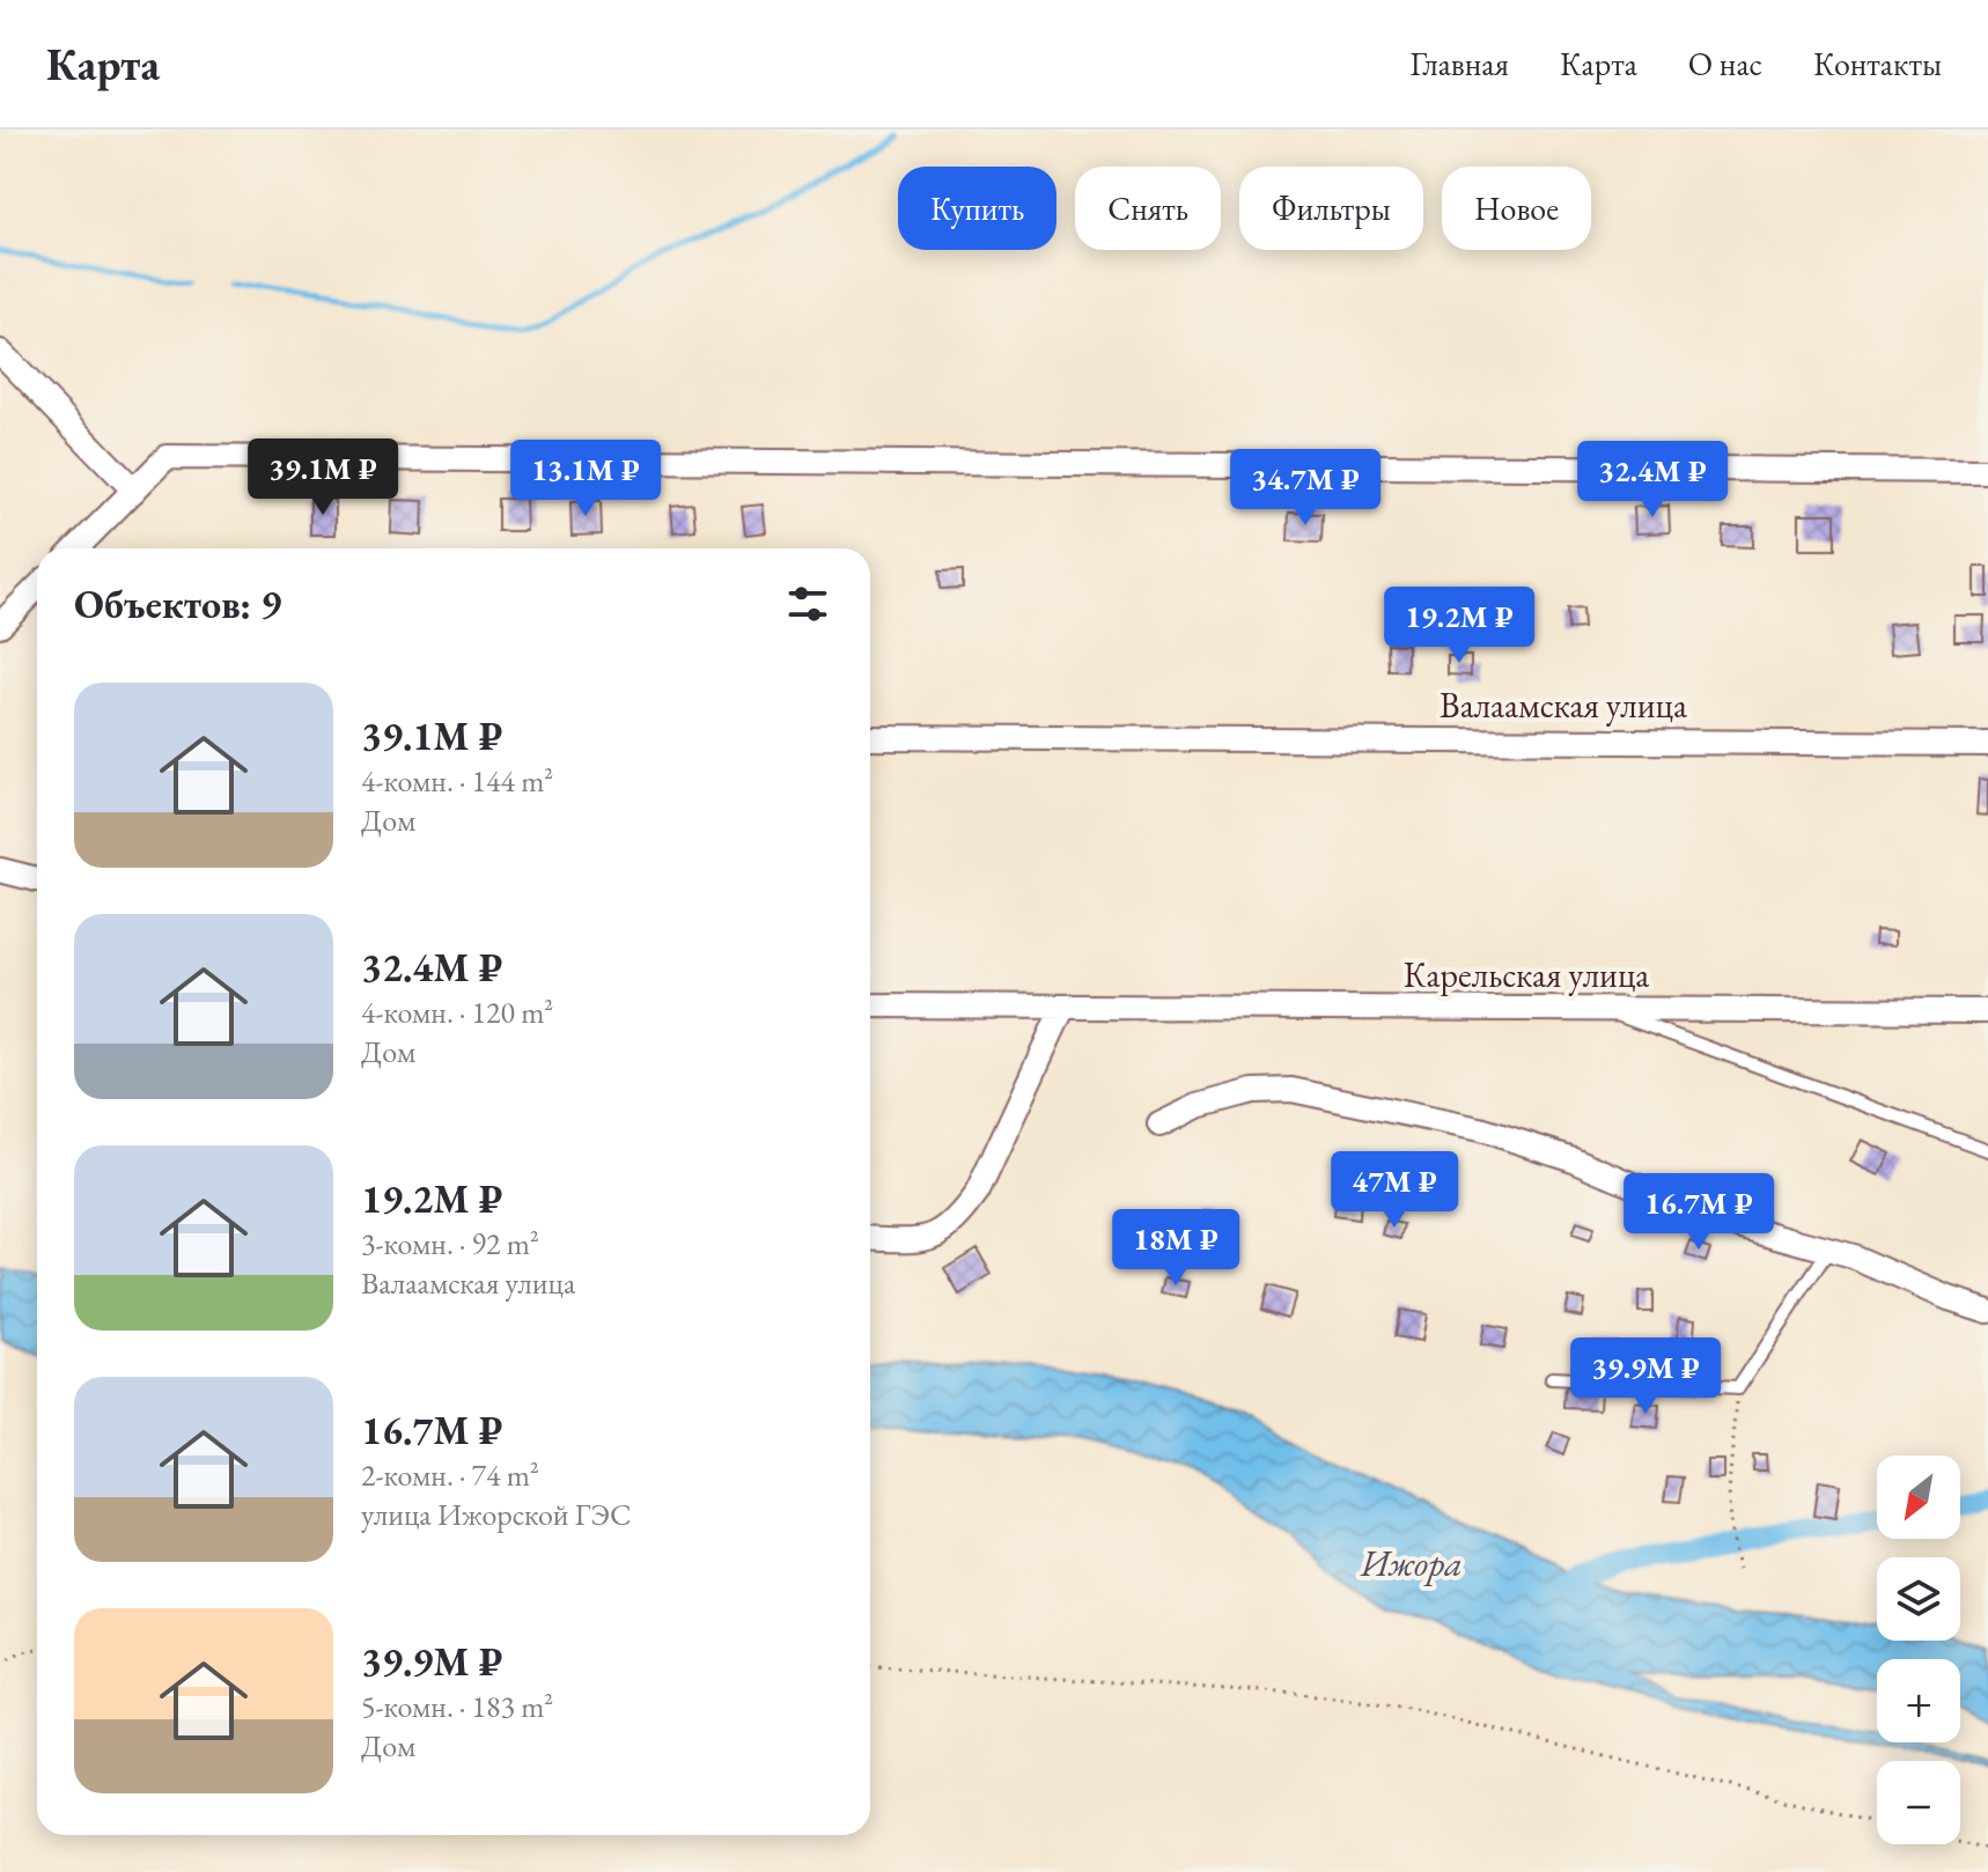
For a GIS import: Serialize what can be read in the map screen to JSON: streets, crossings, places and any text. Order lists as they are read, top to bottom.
{
  "streets": {
    "street": ["Валаамская улица", "Карельская улица"]
  },
  "water": ["Ижора"],
  "north": "bottom left",
  "page": {
    "header": "Карта",
    "nav": [
      "Главная",
      "Карта",
      "О нас",
      "Контакты"
    ],
    "chip": [
      "Купить",
      "Снять",
      "Фильтры",
      "Новое"
    ],
    "price": [
      "39.1M ₽",
      "13.1M ₽",
      "32.4M ₽",
      "34.7M ₽",
      "19.2M ₽",
      "47M ₽",
      "16.7M ₽",
      "18M ₽",
      "39.9M ₽"
    ],
    "heading": "Объектов: 9",
    "list": [
      {
        "name": "39.1M ₽",
        "note": "4-комн. · 144 m² · Дом"
      },
      {
        "name": "32.4M ₽",
        "note": "4-комн. · 120 m² · Дом"
      },
      {
        "name": "19.2M ₽",
        "note": "3-комн. · 92 m² · Валаамская улица"
      },
      {
        "name": "16.7M ₽",
        "note": "2-комн. · 74 m² · улица Ижорской ГЭС"
      },
      {
        "name": "39.9M ₽",
        "note": "5-комн. · 183 m² · Дом"
      }
    ],
    "map_buttons": ["+", "−"]
  }
}
